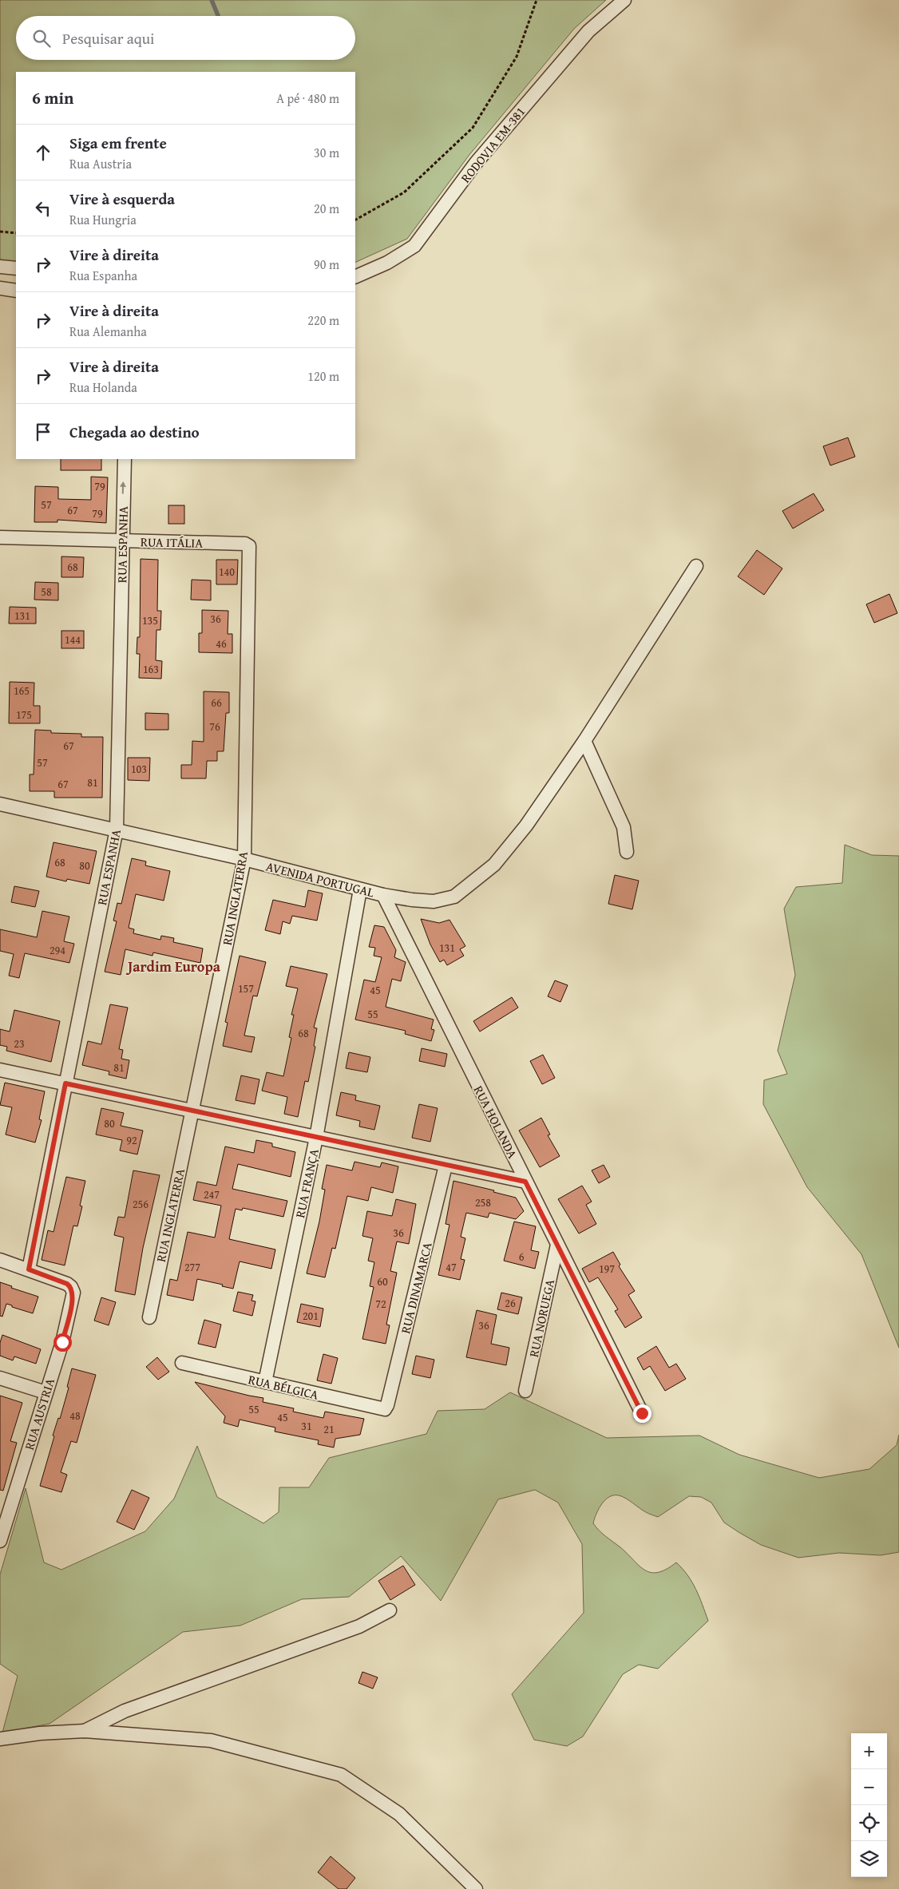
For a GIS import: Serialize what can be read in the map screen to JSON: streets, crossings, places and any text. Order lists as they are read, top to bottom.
{
  "streets": {
    "street": [
      "RODOVIA EM-381",
      "RUA ITÁLIA",
      "RUA ESPANHA",
      "AVENIDA PORTUGAL",
      "RUA INGLATERRA",
      "RUA HOLANDA",
      "RUA FRANÇA",
      "RUA DINAMARCA",
      "RUA NORUEGA",
      "RUA BÉLGICA",
      "RUA AUSTRIA"
    ]
  },
  "crossings": [
    ["RUA ITÁLIA", "RUA ESPANHA"],
    ["RUA ITÁLIA", "RUA INGLATERRA"],
    ["RUA ESPANHA", "AVENIDA PORTUGAL"],
    ["RUA ESPANHA", "RUA AUSTRIA"],
    ["AVENIDA PORTUGAL", "RUA INGLATERRA"],
    ["AVENIDA PORTUGAL", "RUA HOLANDA"],
    ["AVENIDA PORTUGAL", "RUA FRANÇA"],
    ["RUA HOLANDA", "RUA NORUEGA"],
    ["RUA FRANÇA", "RUA BÉLGICA"],
    ["RUA DINAMARCA", "RUA BÉLGICA"]
  ],
  "districts": ["Jardim Europa"],
  "house_numbers": [
    "79",
    "57",
    "67",
    "79",
    "68",
    "140",
    "58",
    "131",
    "36",
    "135",
    "144",
    "46",
    "163",
    "165",
    "66",
    "175",
    "76",
    "67",
    "57",
    "103",
    "81",
    "67",
    "68",
    "80",
    "131",
    "294",
    "157",
    "45",
    "55",
    "68",
    "23",
    "81",
    "80",
    "92",
    "247",
    "258",
    "256",
    "36",
    "6",
    "277",
    "47",
    "197",
    "60",
    "26",
    "72",
    "201",
    "36",
    "55",
    "48",
    "45",
    "31",
    "21"
  ],
  "page": {
    "search": "Pesquisar aqui",
    "heading": ["6 min", "A pé · 480 m"],
    "list": [
      ["Siga em frente", "Rua Austria", "30 m"],
      ["Vire à esquerda", "Rua Hungria", "20 m"],
      ["Vire à direita", "Rua Espanha", "90 m"],
      ["Vire à direita", "Rua Alemanha", "220 m"],
      ["Vire à direita", "Rua Holanda", "120 m"],
      "Chegada ao destino"
    ],
    "map_buttons": ["+", "−"]
  }
}
